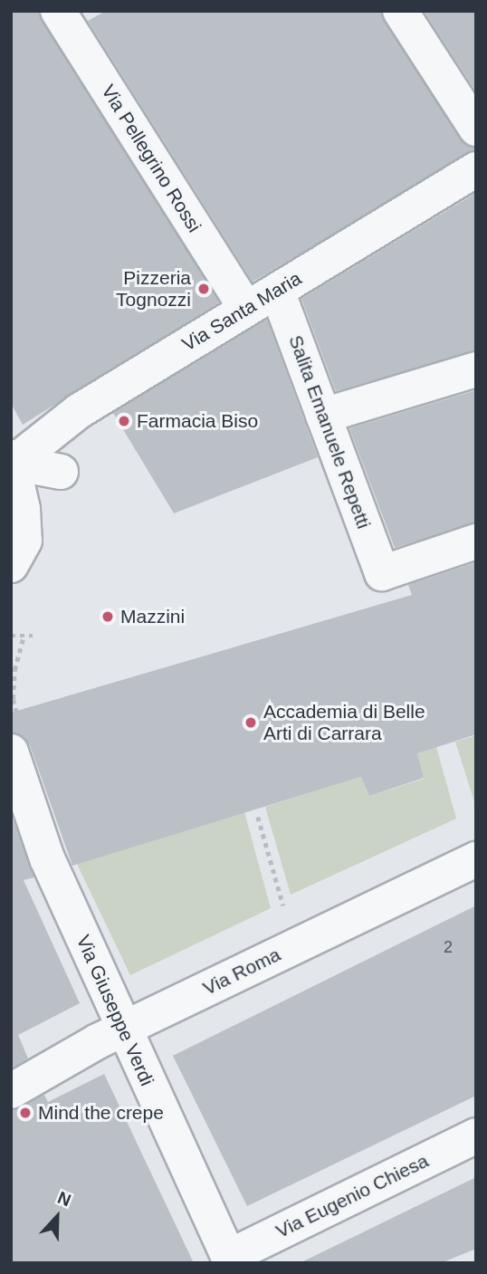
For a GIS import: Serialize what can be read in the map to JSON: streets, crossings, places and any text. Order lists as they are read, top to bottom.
{
  "streets": {
    "street": [
      "Via Pellegrino Rossi",
      "Via Santa Maria",
      "Salita Emanuele Repetti",
      "Via Roma",
      "Via Giuseppe Verdi",
      "Via Eugenio Chiesa"
    ]
  },
  "crossings": [
    ["Via Pellegrino Rossi", "Via Santa Maria"],
    ["Via Santa Maria", "Salita Emanuele Repetti"],
    ["Via Roma", "Via Giuseppe Verdi"],
    ["Via Giuseppe Verdi", "Via Eugenio Chiesa"]
  ],
  "places": [
    "Pizzeria Tognozzi",
    "Farmacia Biso",
    "Mazzini",
    "Accademia di Belle Arti di Carrara",
    "Mind the crepe"
  ],
  "house_numbers": ["2"],
  "north": "top"
}
